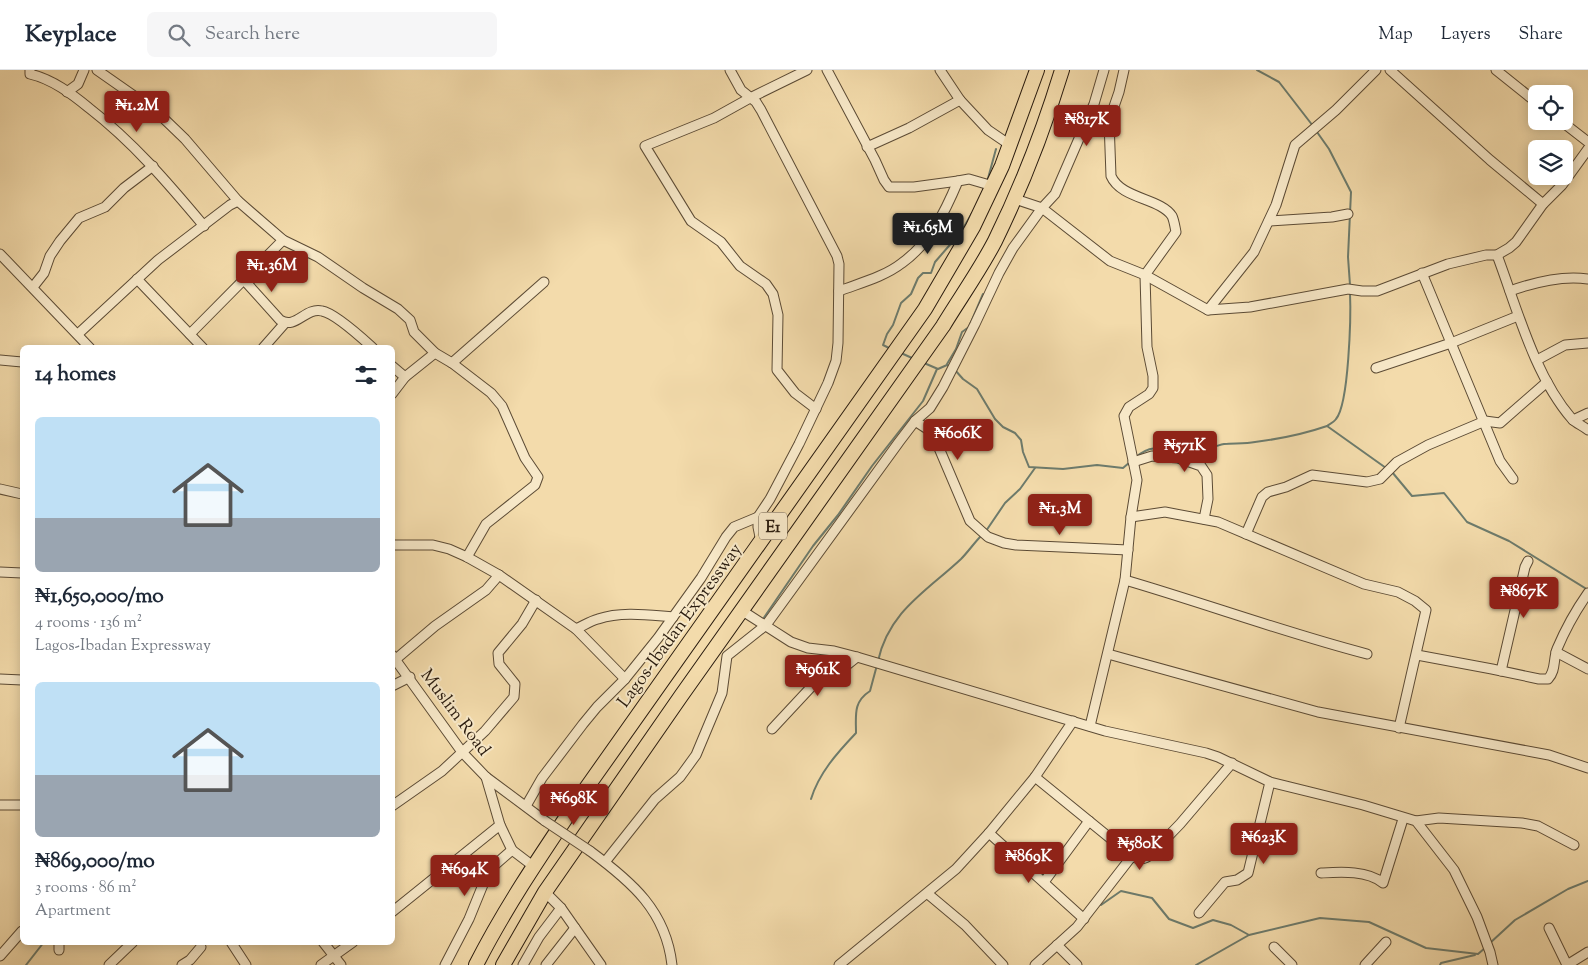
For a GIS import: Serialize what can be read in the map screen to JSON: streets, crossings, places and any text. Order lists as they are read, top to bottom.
{
  "streets": {
    "highway": ["E1", "Lagos-Ibadan Expressway"],
    "street": ["Muslim Road"]
  },
  "page": {
    "header": "Keyplace",
    "search": "Search here",
    "nav": ["Map", "Layers", "Share"],
    "price": [
      "₦1.2M",
      "₦817K",
      "₦1.65M",
      "₦1.36M",
      "₦606K",
      "₦571K",
      "₦1.3M",
      "₦867K",
      "₦961K",
      "₦698K",
      "₦623K",
      "₦580K",
      "₦869K",
      "₦694K"
    ],
    "heading": "14 homes",
    "list": [
      {
        "name": "₦1,650,000/mo",
        "note": "4 rooms · 136 m² · Lagos-Ibadan Expressway"
      },
      {
        "name": "₦869,000/mo",
        "note": "3 rooms · 86 m² · Apartment"
      }
    ]
  }
}
